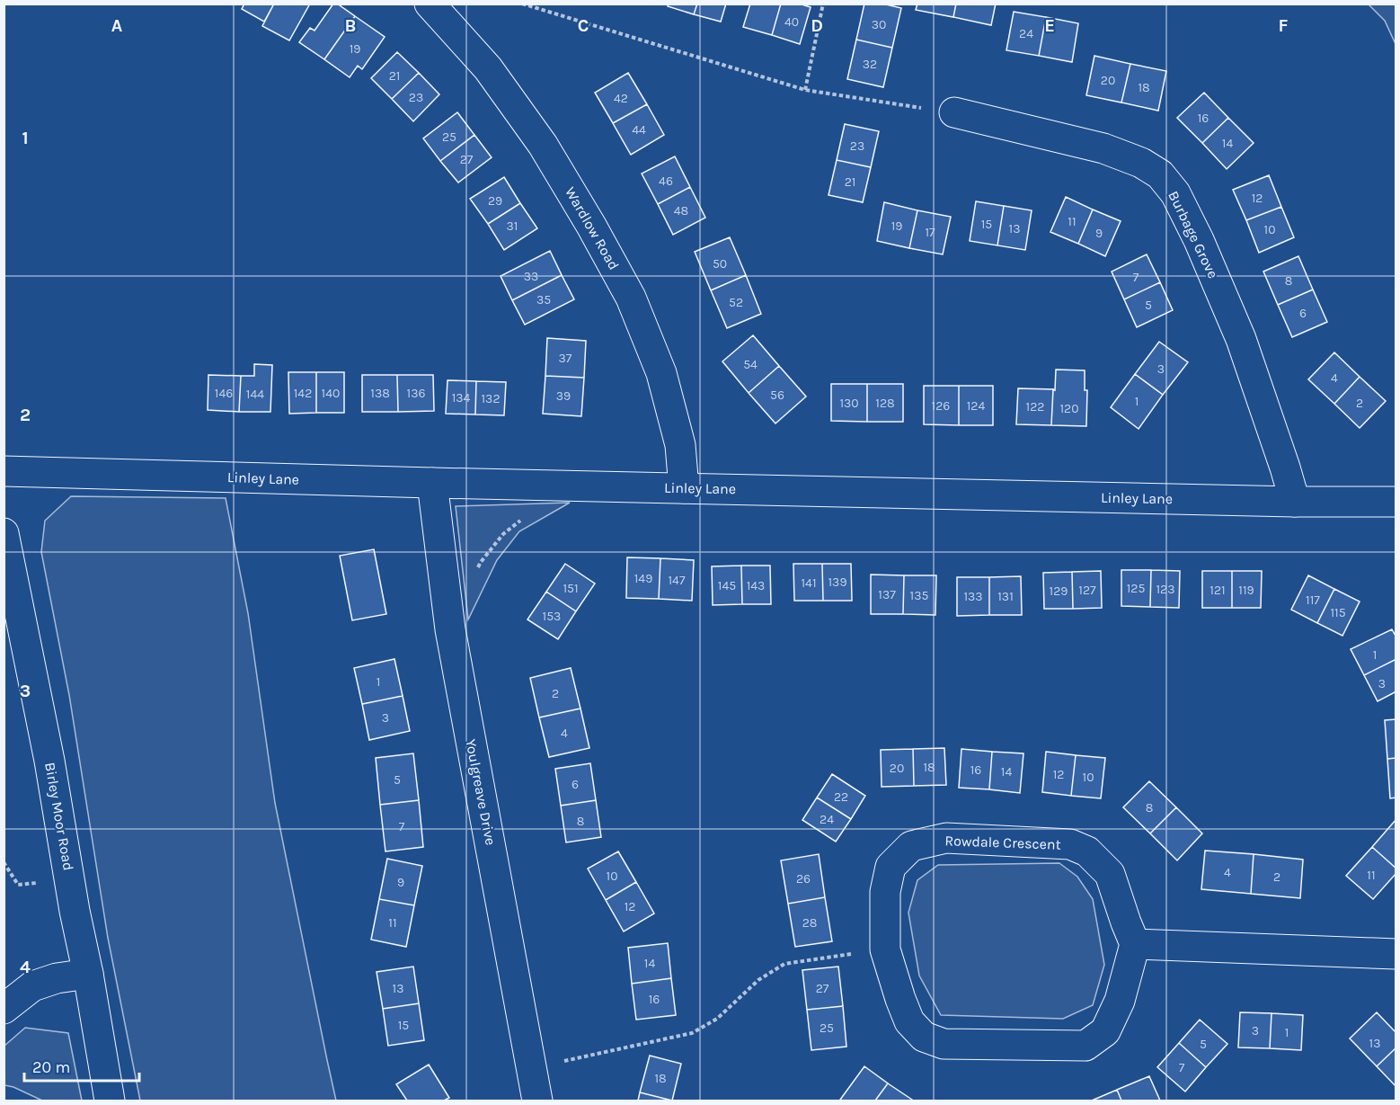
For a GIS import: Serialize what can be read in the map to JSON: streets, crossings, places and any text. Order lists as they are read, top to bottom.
{
  "streets": {
    "street": [
      "Wardlow Road",
      "Burbage Grove",
      "Linley Lane",
      "Youlgreave Drive",
      "Birley Moor Road",
      "Rowdale Crescent"
    ]
  },
  "crossings": [
    ["Wardlow Road", "Linley Lane"],
    ["Burbage Grove", "Linley Lane"],
    ["Linley Lane", "Youlgreave Drive"]
  ],
  "house_numbers": [
    "40",
    "30",
    "24",
    "19",
    "32",
    "21",
    "20",
    "18",
    "23",
    "42",
    "16",
    "44",
    "25",
    "14",
    "23",
    "27",
    "46",
    "21",
    "12",
    "29",
    "48",
    "11",
    "15",
    "31",
    "19",
    "13",
    "10",
    "17",
    "9",
    "50",
    "33",
    "7",
    "8",
    "35",
    "52",
    "5",
    "6",
    "37",
    "54",
    "3",
    "4",
    "146",
    "142",
    "140",
    "138",
    "136",
    "144",
    "56",
    "39",
    "134",
    "132",
    "1",
    "130",
    "128",
    "2",
    "126",
    "124",
    "122",
    "120",
    "149",
    "147",
    "139",
    "141",
    "145",
    "143",
    "151",
    "125",
    "123",
    "127",
    "121",
    "119",
    "129",
    "137",
    "135",
    "133",
    "131",
    "117",
    "115",
    "153",
    "1",
    "1",
    "3",
    "2",
    "3",
    "4",
    "18",
    "20",
    "16",
    "14",
    "12",
    "10",
    "5",
    "6",
    "22",
    "8",
    "24",
    "8",
    "7",
    "4",
    "11",
    "10",
    "2",
    "26",
    "9",
    "12",
    "11",
    "28",
    "14",
    "13",
    "27",
    "16",
    "15",
    "25",
    "3",
    "1",
    "13",
    "5",
    "7",
    "18"
  ],
  "scale_bar": "20 m",
  "grid": {
    "columns": [
      "A",
      "B",
      "C",
      "D",
      "E",
      "F"
    ],
    "rows": [
      "1",
      "2",
      "3",
      "4"
    ]
  }
}
